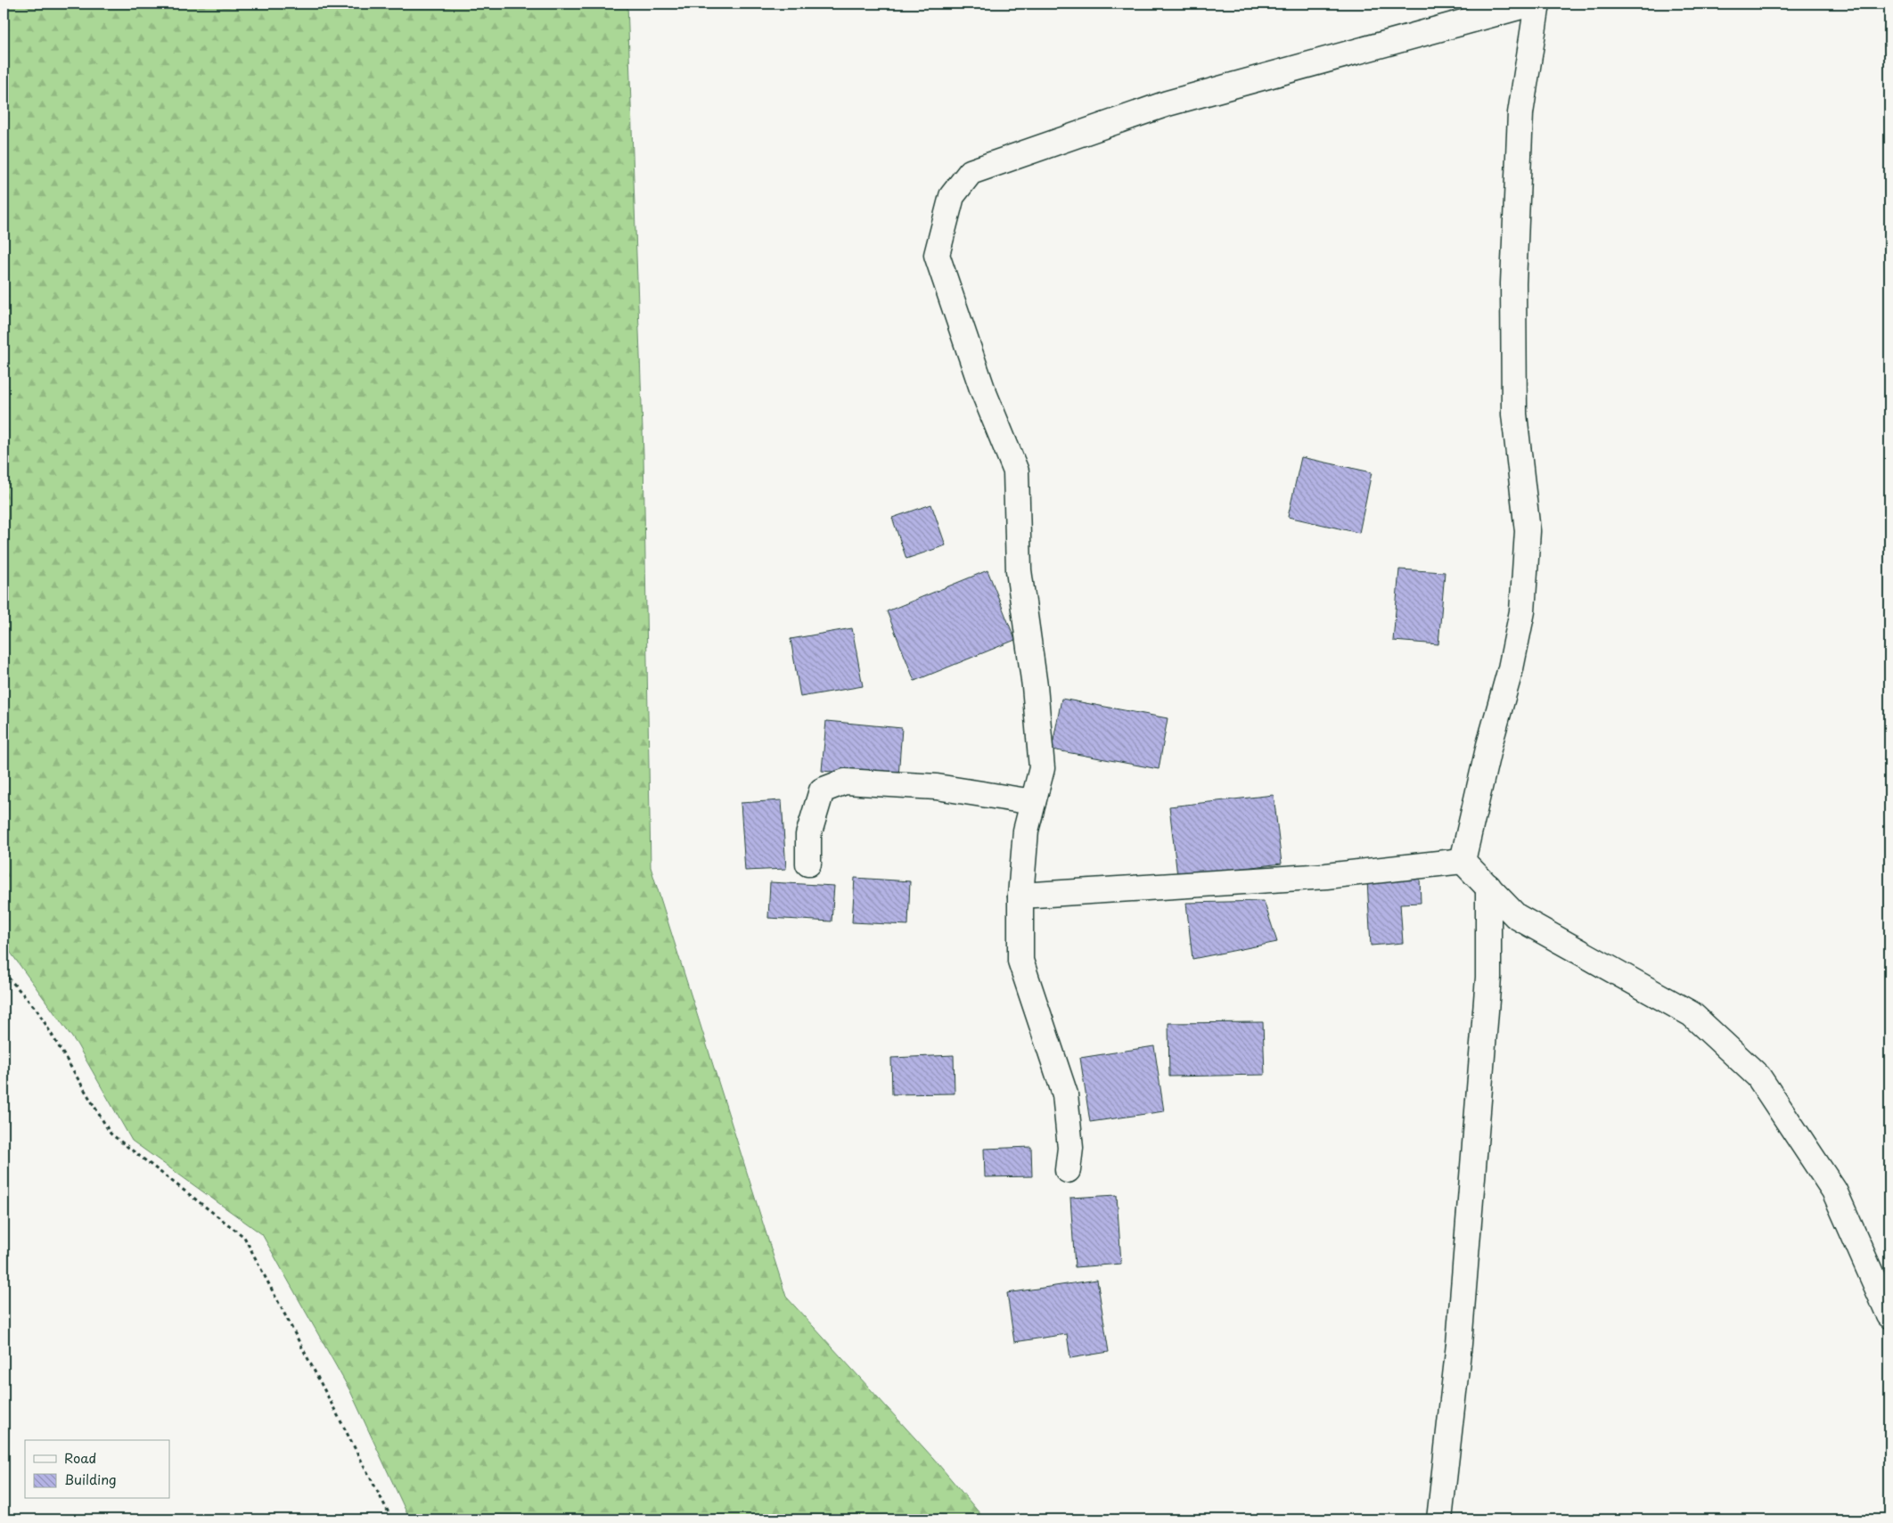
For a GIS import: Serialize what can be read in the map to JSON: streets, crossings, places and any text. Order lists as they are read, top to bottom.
{
  "legend": ["Road", "Building"]
}
